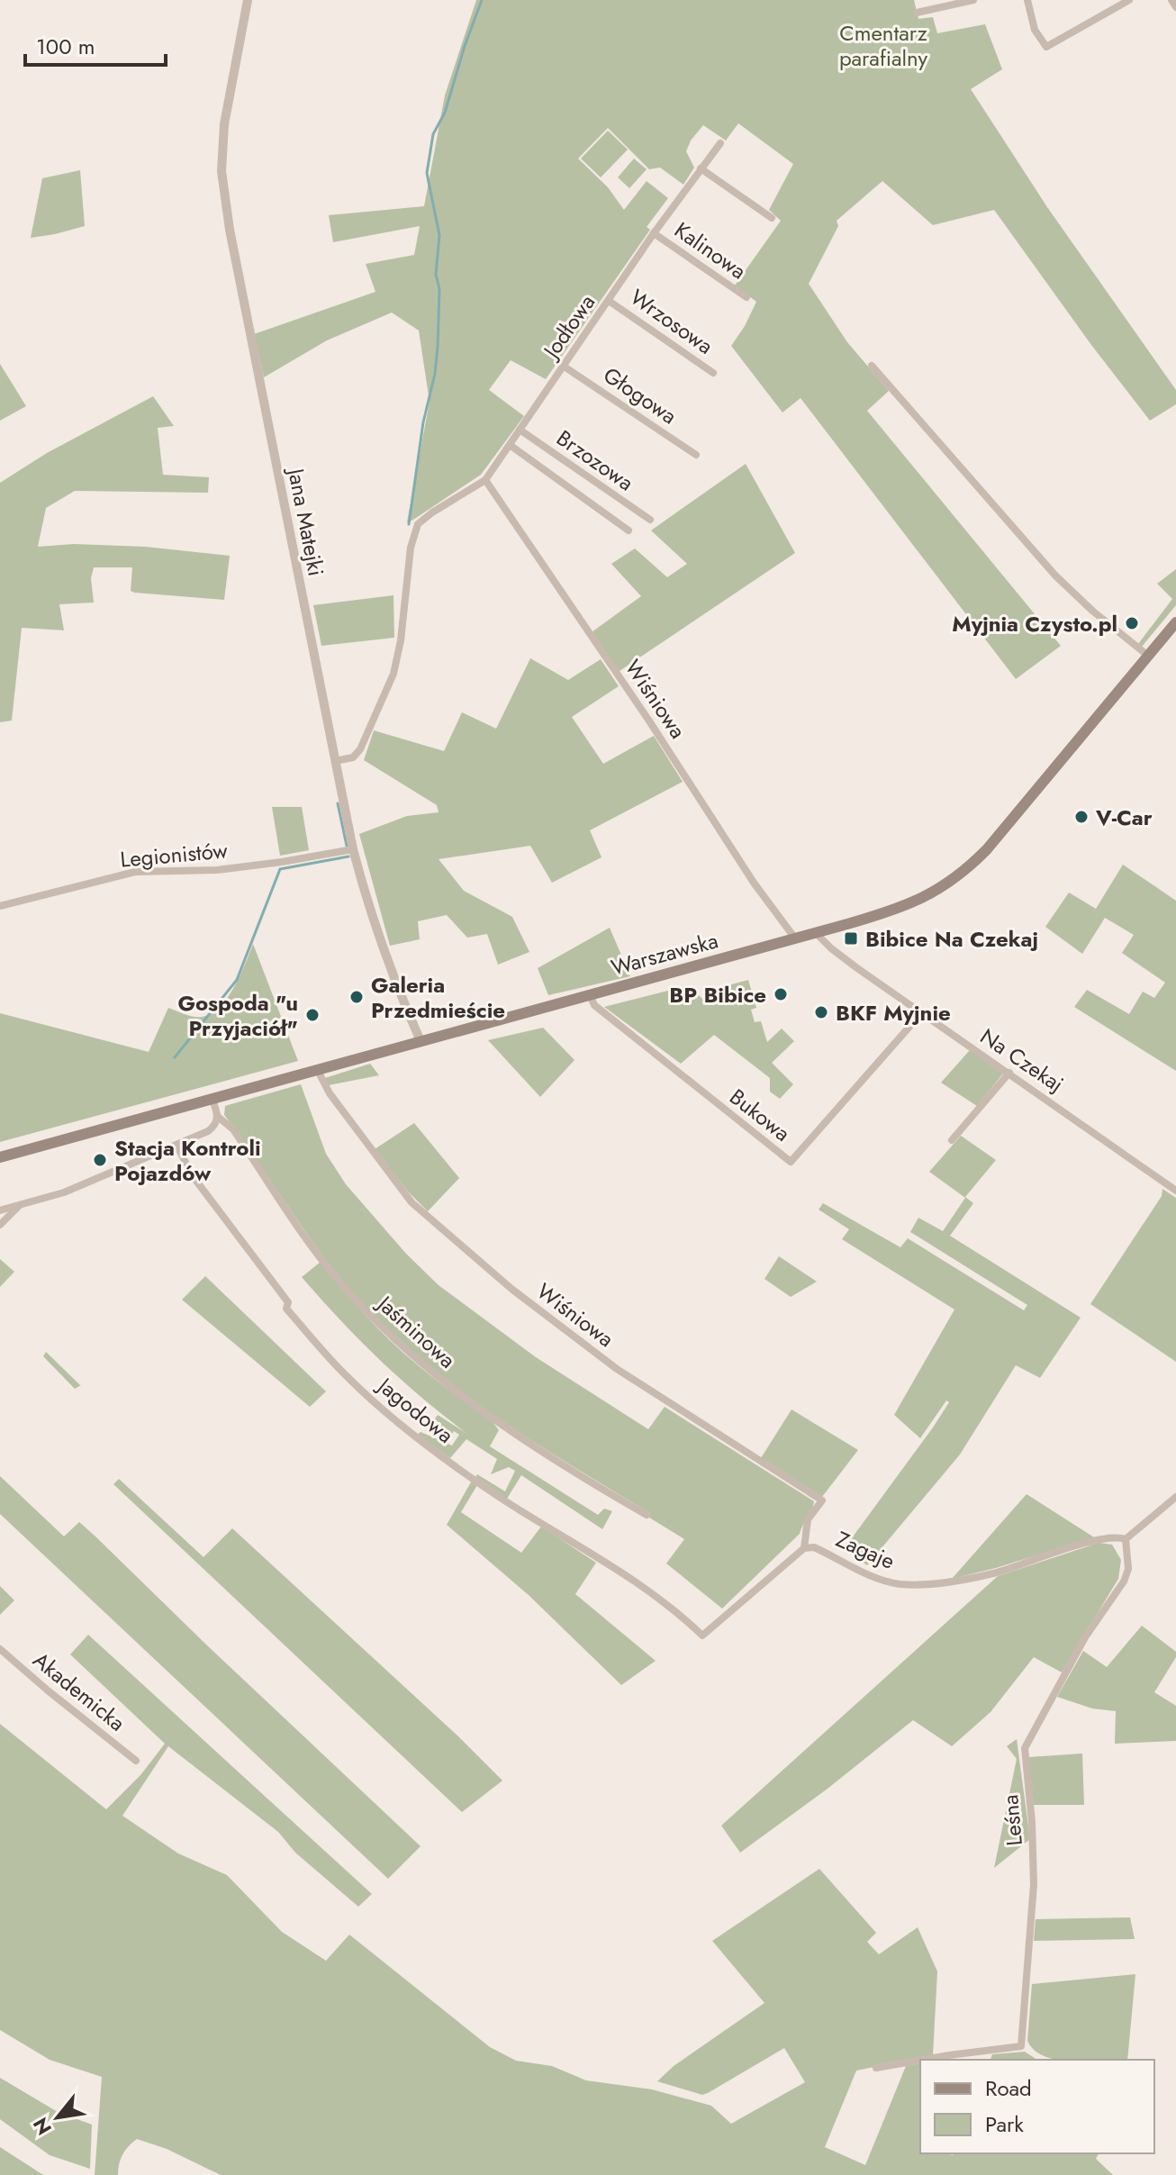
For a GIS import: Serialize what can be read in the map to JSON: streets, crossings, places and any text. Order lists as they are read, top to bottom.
{
  "streets": {
    "main road": ["Warszawska"],
    "street": [
      "Kalinowa",
      "Wrzosowa",
      "Jodłowa",
      "Głogowa",
      "Brzozowa",
      "Jana Matejki",
      "Wiśniowa",
      "Legionistów",
      "Na Czekaj",
      "Bukowa",
      "Jaśminowa",
      "Jagodowa",
      "Zagaje",
      "Akademicka",
      "Leśna"
    ]
  },
  "crossings": [
    ["Kalinowa", "Jodłowa"],
    ["Wrzosowa", "Jodłowa"],
    ["Jodłowa", "Głogowa"],
    ["Jodłowa", "Brzozowa"],
    ["Jodłowa", "Jana Matejki"],
    ["Jodłowa", "Wiśniowa"],
    ["Jana Matejki", "Legionistów"],
    ["Jana Matejki", "Warszawska"],
    ["Wiśniowa", "Warszawska"],
    ["Wiśniowa", "Zagaje"],
    ["Warszawska", "Na Czekaj"],
    ["Warszawska", "Bukowa"],
    ["Na Czekaj", "Bukowa"],
    ["Jagodowa", "Zagaje"],
    ["Zagaje", "Leśna"]
  ],
  "parks": ["Cmentarz parafialny"],
  "places": {
    "other": [
      "Myjnia Czysto.pl",
      "V-Car",
      "BP Bibice",
      "Galeria Przedmieście",
      "BKF Myjnie",
      "Gospoda \"u Przyjaciół\"",
      "Stacja Kontroli Pojazdów"
    ],
    "transit": ["Bibice Na Czekaj"]
  },
  "legend": ["Road", "Park"],
  "scale_bar": "100 m",
  "north": "bottom left"
}
